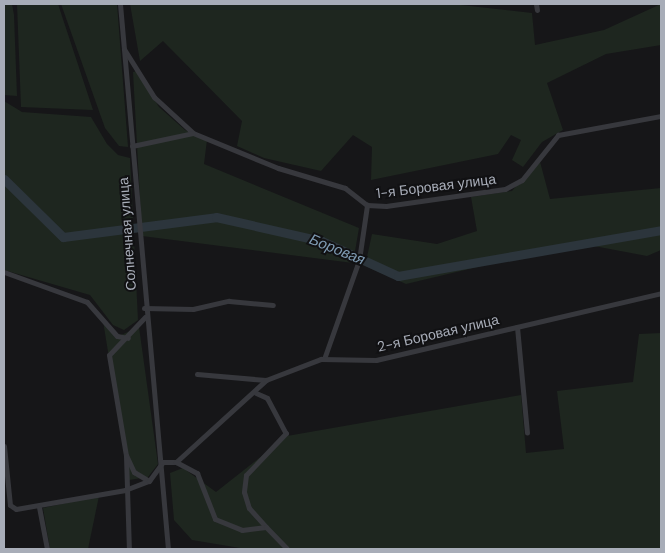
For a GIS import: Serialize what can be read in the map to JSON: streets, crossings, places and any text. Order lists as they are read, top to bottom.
{
  "streets": {
    "street": ["1-я Боровая улица", "Солнечная улица", "2-я Боровая улица"]
  },
  "crossings": [
    ["1-я Боровая улица", "Солнечная улица"]
  ],
  "water": ["Боровая"]
}
